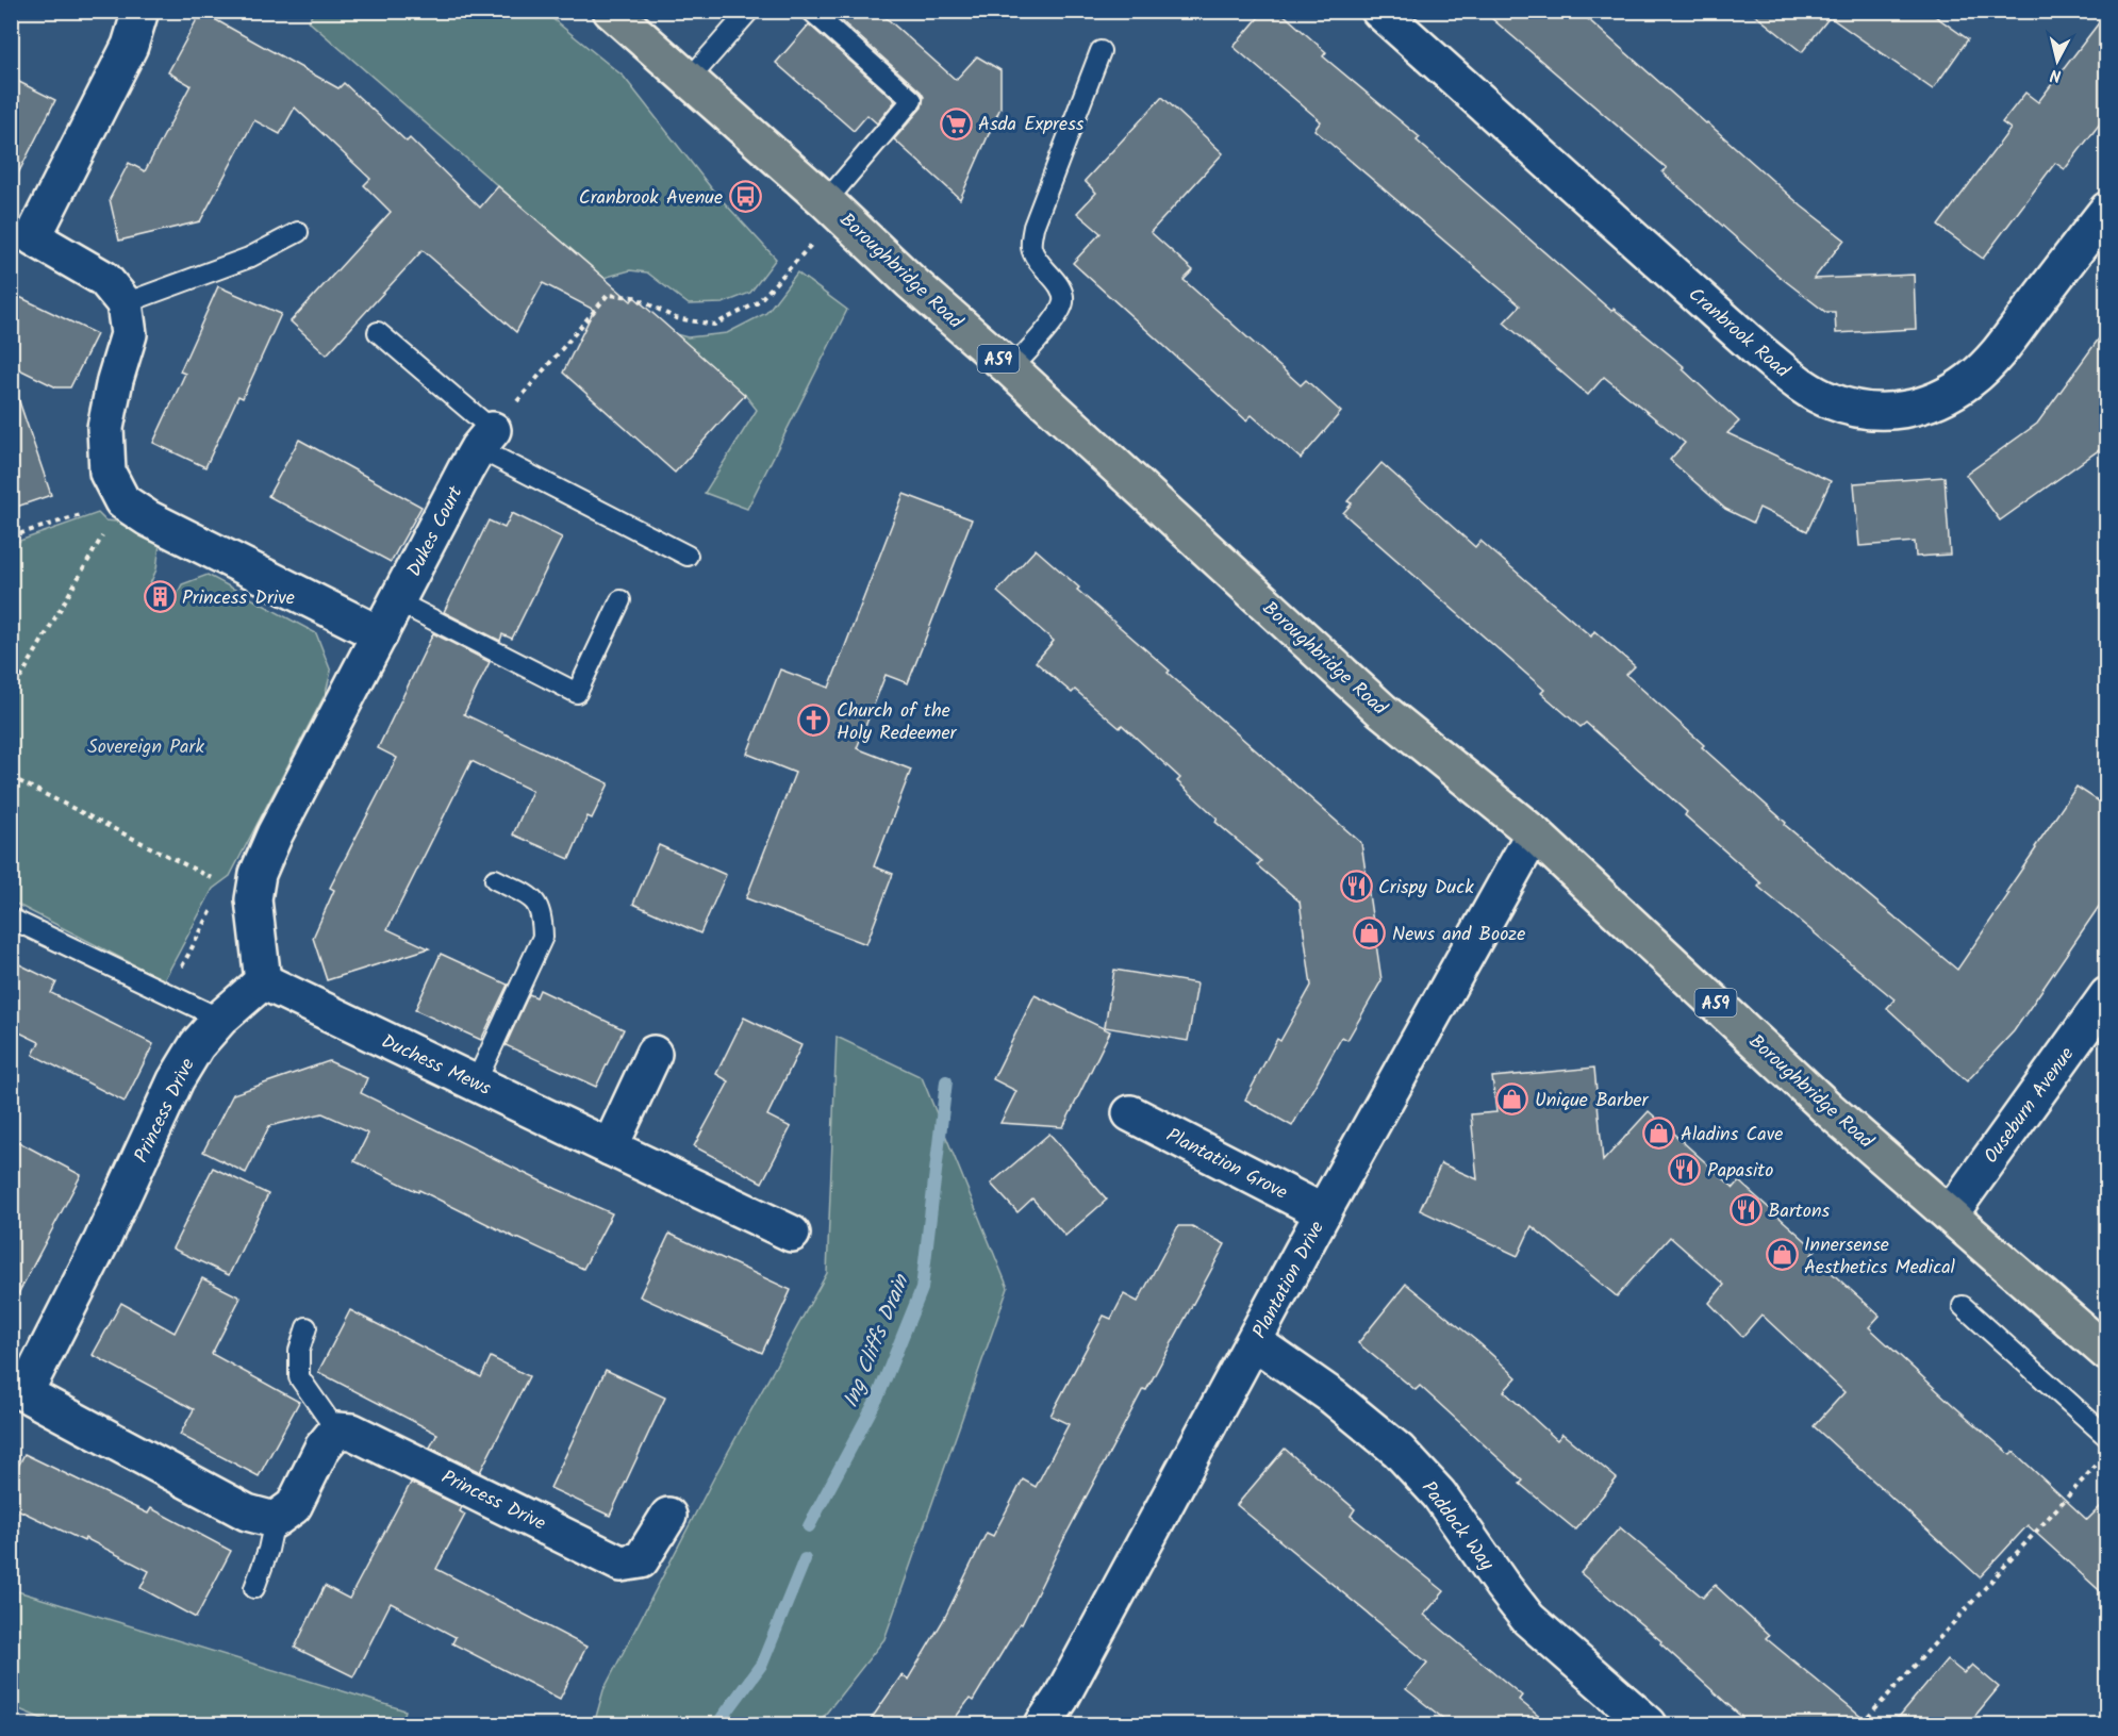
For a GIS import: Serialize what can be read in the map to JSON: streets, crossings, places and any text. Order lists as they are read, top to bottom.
{
  "streets": {
    "main road": ["Boroughbridge Road", "A59"],
    "street": [
      "Cranbrook Road",
      "Dukes Court",
      "Duchess Mews",
      "Ouseburn Avenue",
      "Princess Drive",
      "Plantation Grove",
      "Plantation Drive",
      "Paddock Way"
    ]
  },
  "crossings": [
    ["Boroughbridge Road", "Ouseburn Avenue"],
    ["Boroughbridge Road", "Plantation Drive"],
    ["Duchess Mews", "Princess Drive"],
    ["Plantation Grove", "Plantation Drive"],
    ["Plantation Drive", "Paddock Way"]
  ],
  "water": ["Ing Cliffs Drain"],
  "parks": ["Sovereign Park"],
  "places": {
    "supermarket": ["Asda Express"],
    "bus stop": ["Cranbrook Avenue"],
    "building": ["Princess Drive"],
    "church": ["Church of the Holy Redeemer"],
    "restaurant": ["Crispy Duck", "Papasito", "Bartons"],
    "shop": [
      "News and Booze",
      "Unique Barber",
      "Aladins Cave",
      "Innersense Aesthetics Medical"
    ]
  },
  "north": "bottom"
}
